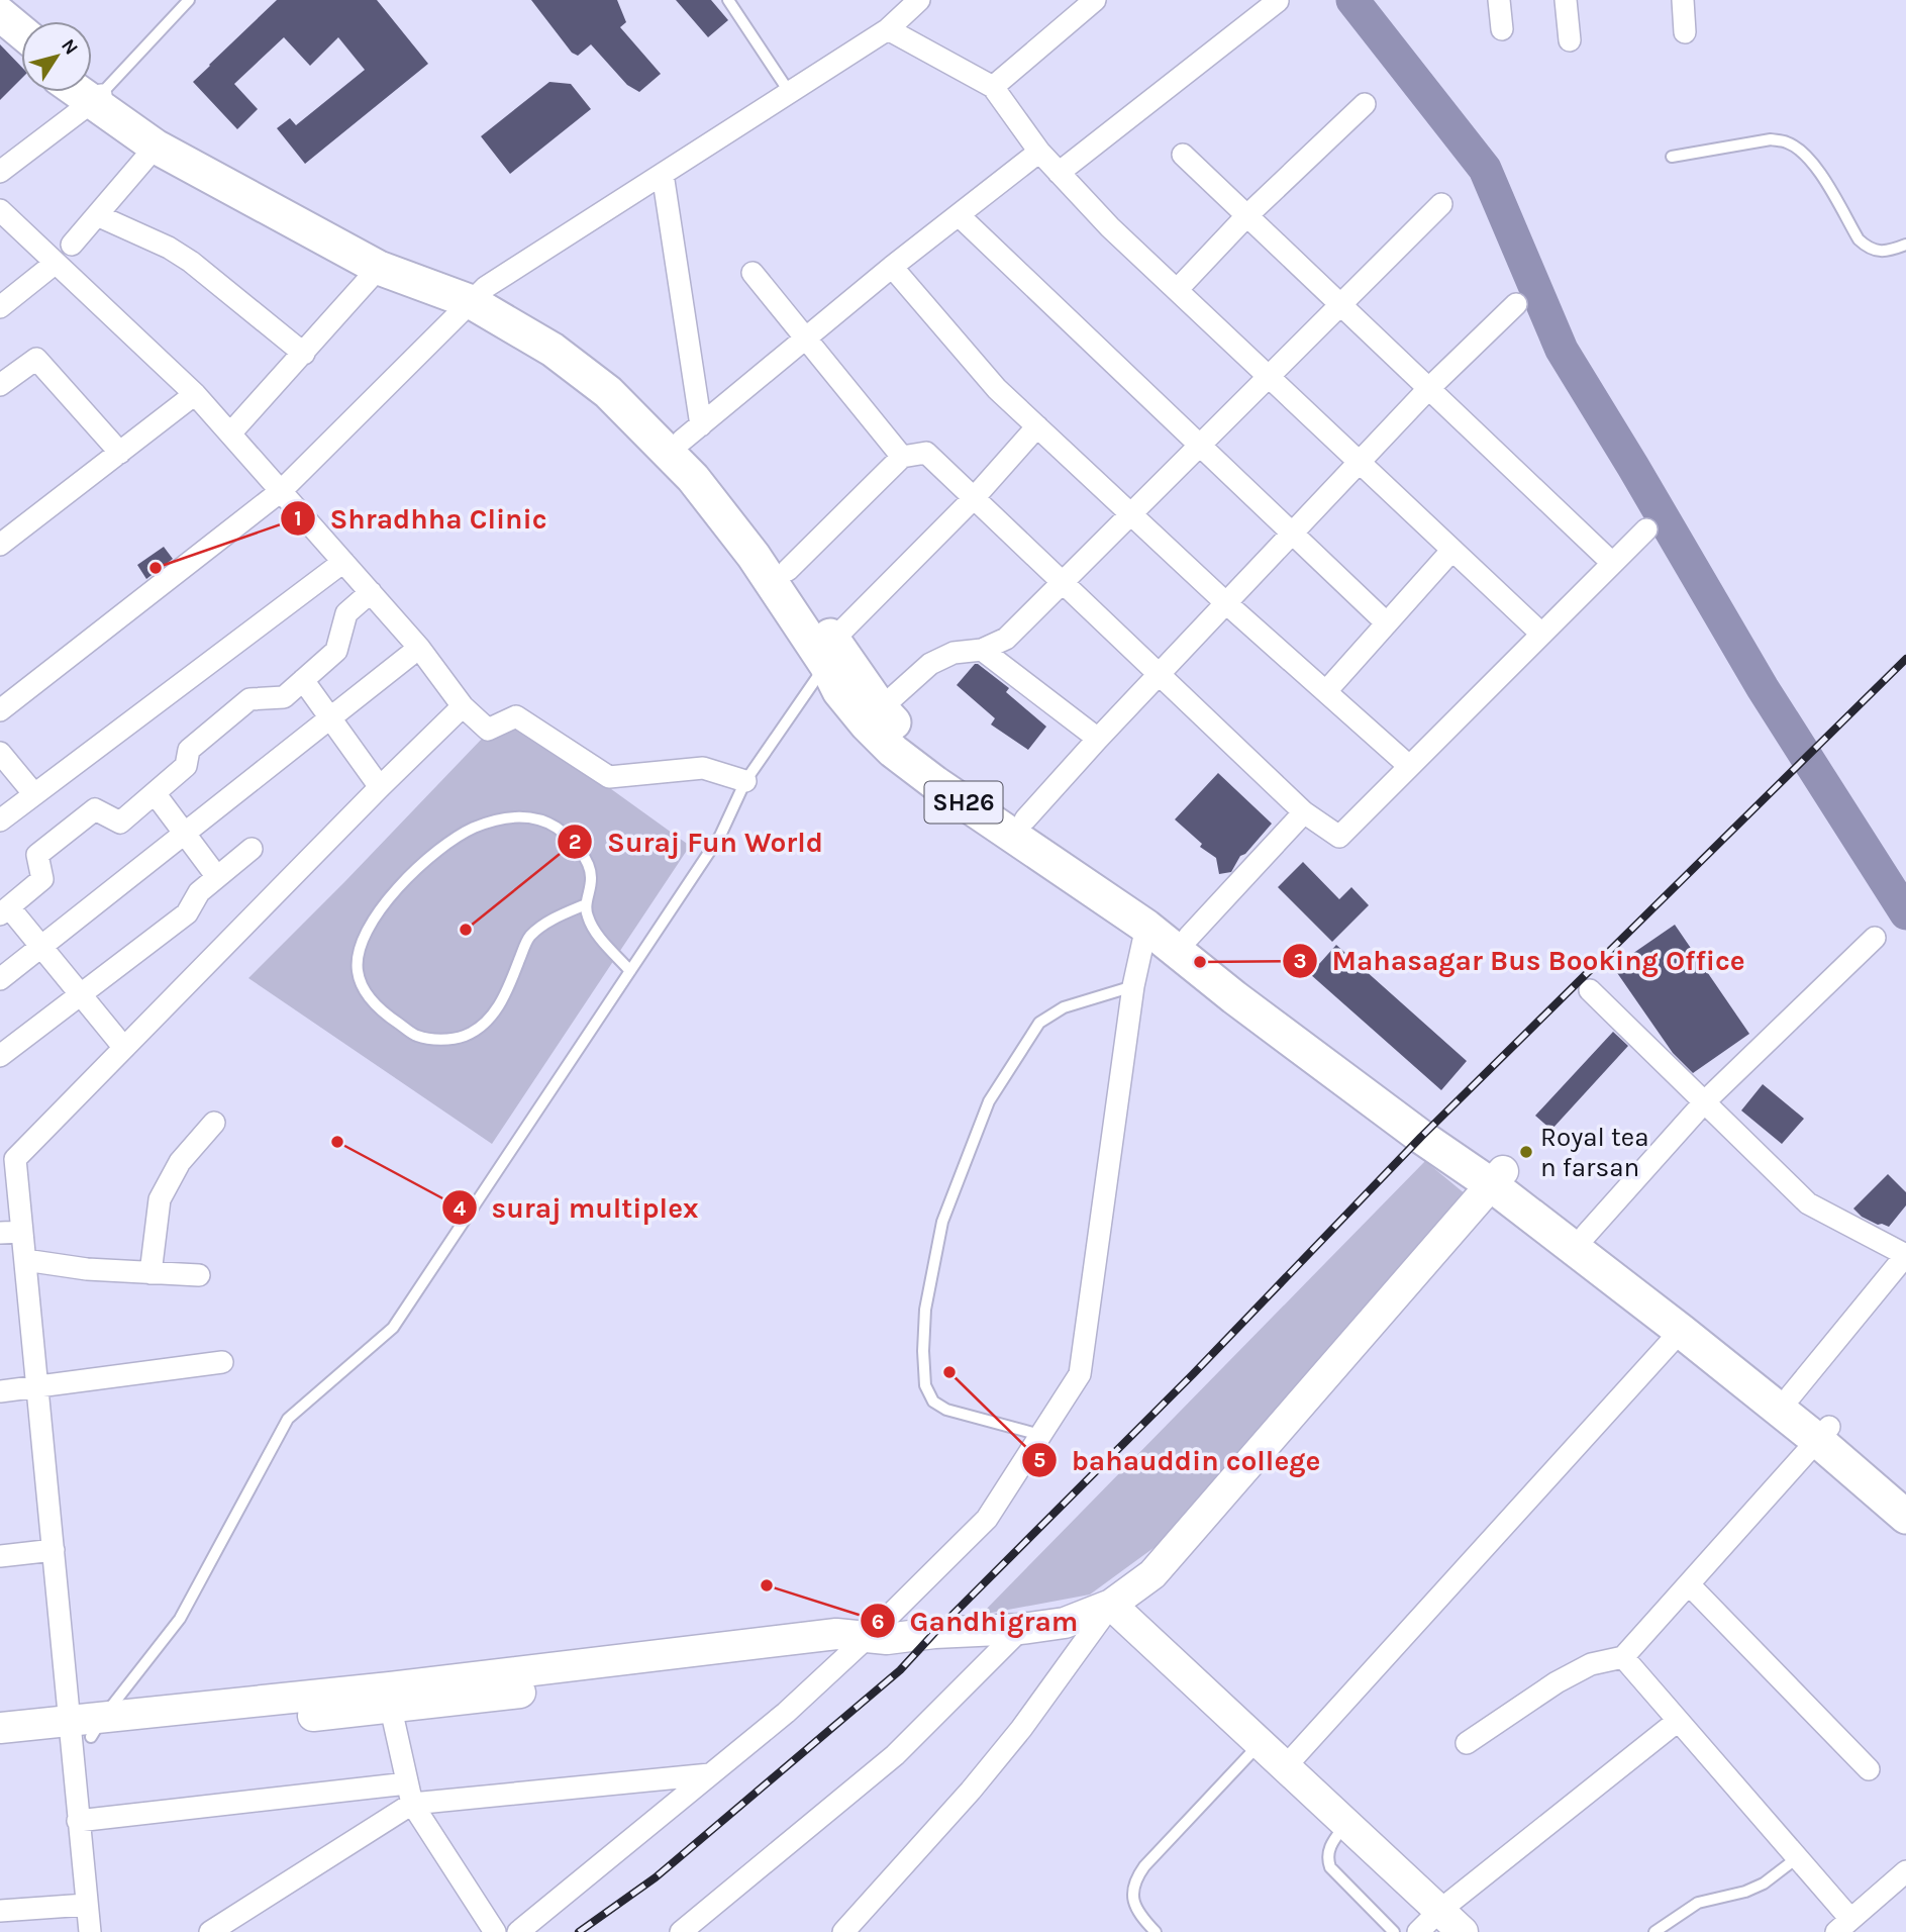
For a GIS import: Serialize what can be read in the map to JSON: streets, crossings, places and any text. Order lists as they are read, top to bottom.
{
  "streets": {
    "main road": ["SH26"]
  },
  "places": [
    "Shradhha Clinic",
    "Suraj Fun World",
    "Mahasagar Bus Booking Office",
    "suraj multiplex",
    "Royal tea n farsan",
    "bahauddin college",
    "Gandhigram"
  ],
  "north": "top right"
}
